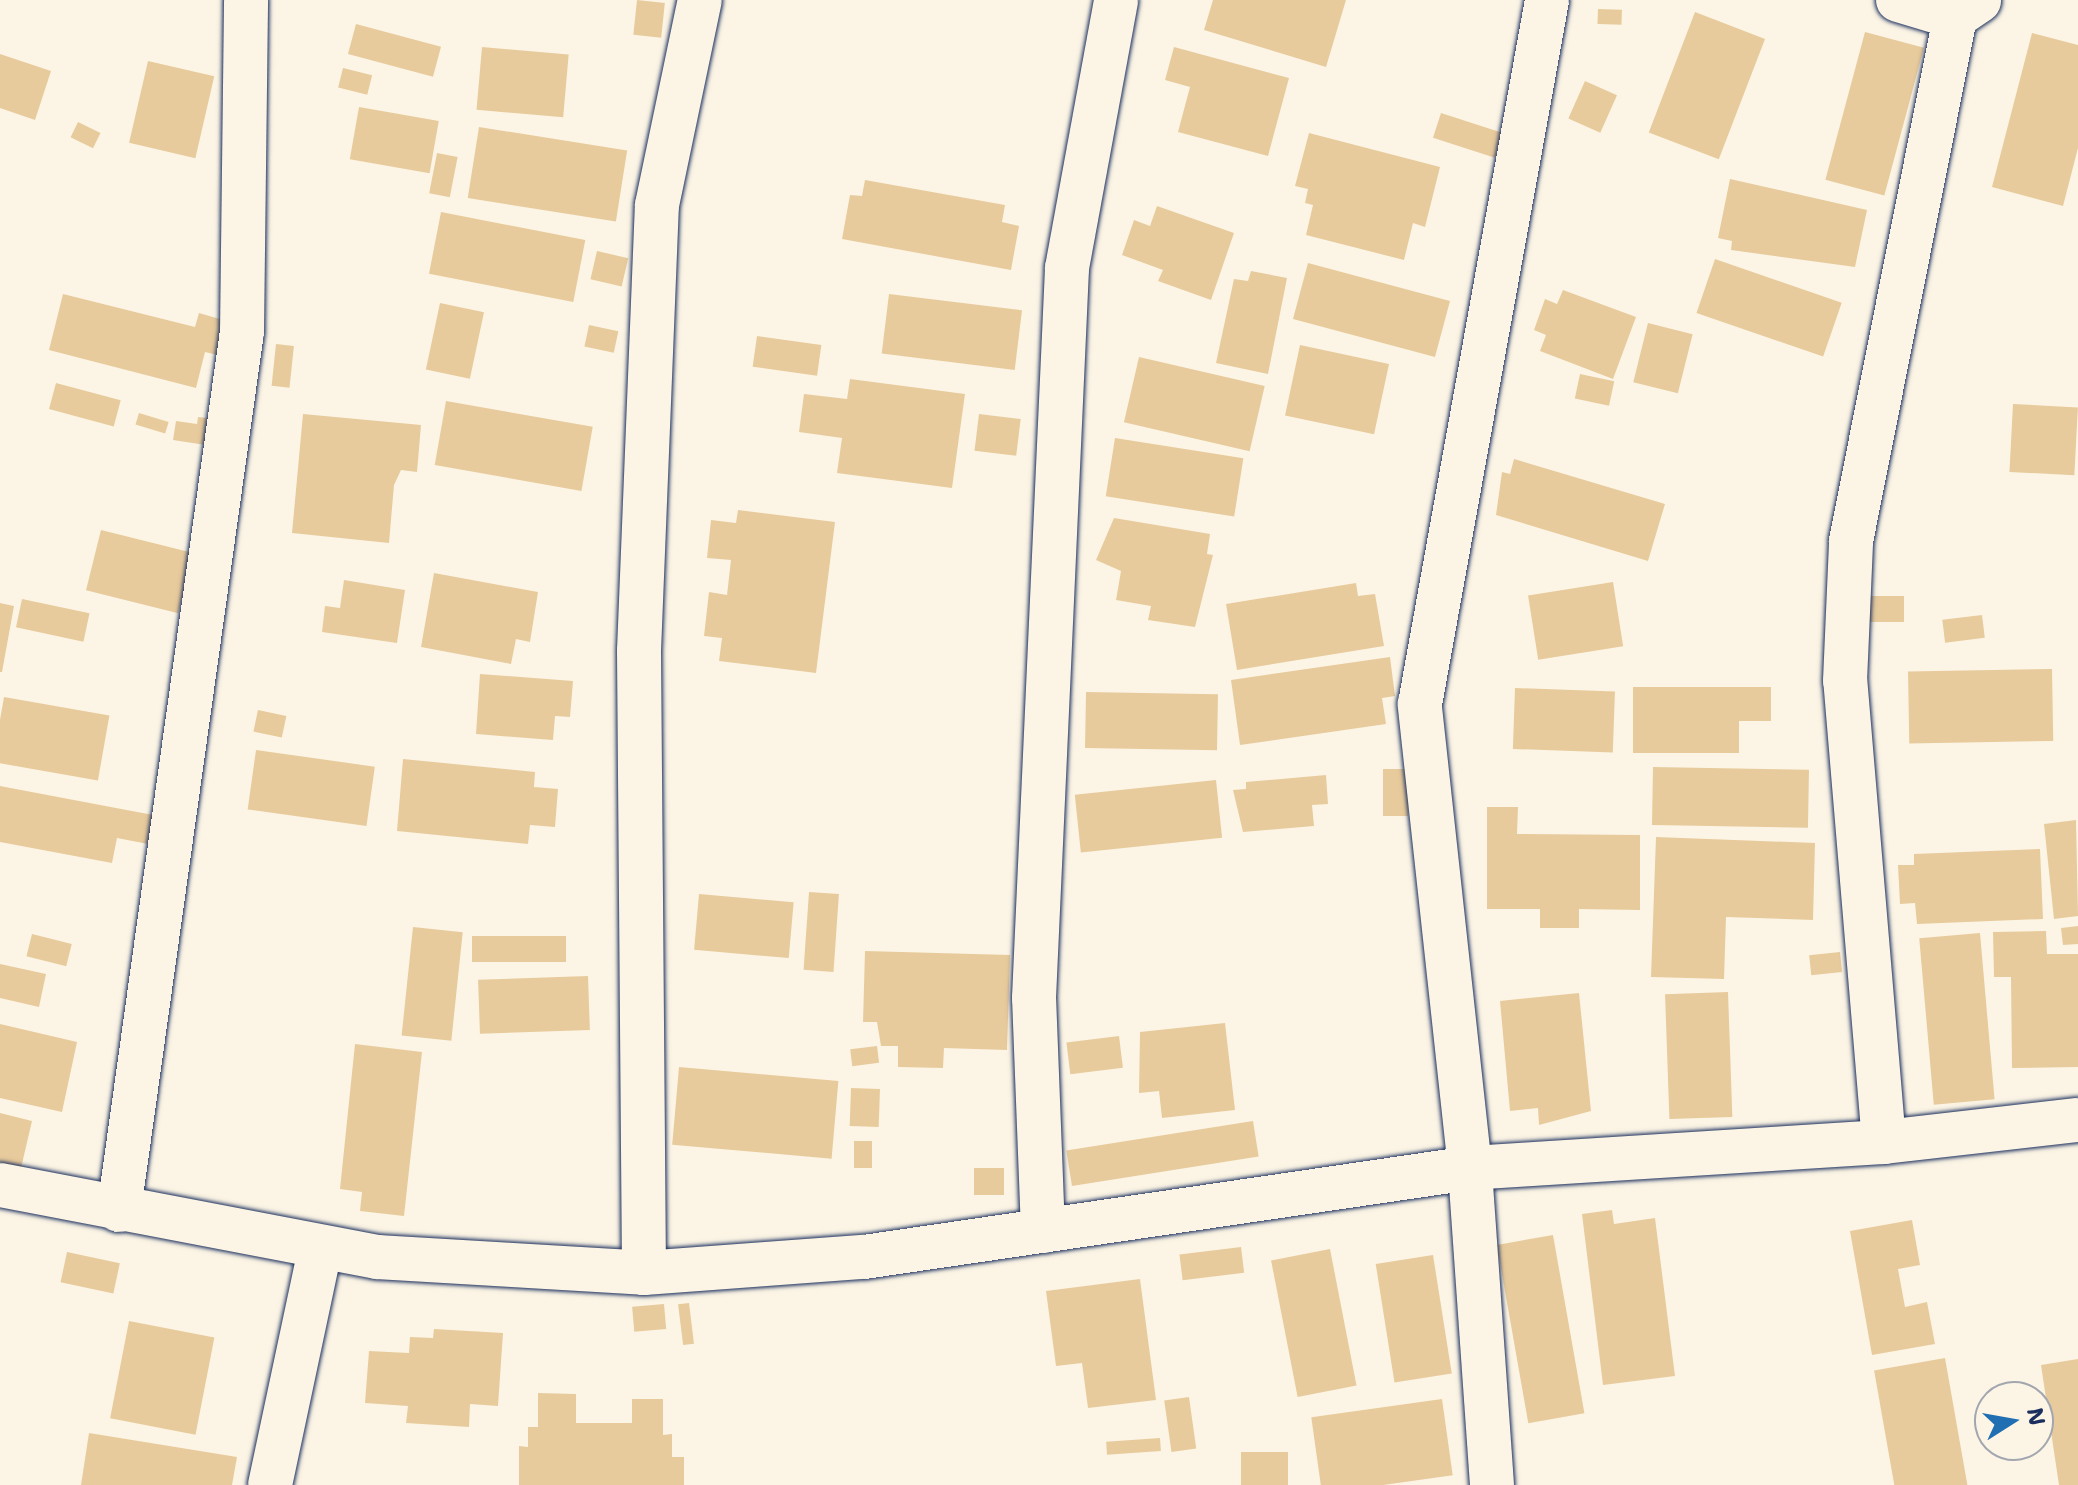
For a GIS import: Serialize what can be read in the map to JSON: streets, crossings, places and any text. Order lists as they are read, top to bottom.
{
  "north": "right"
}
